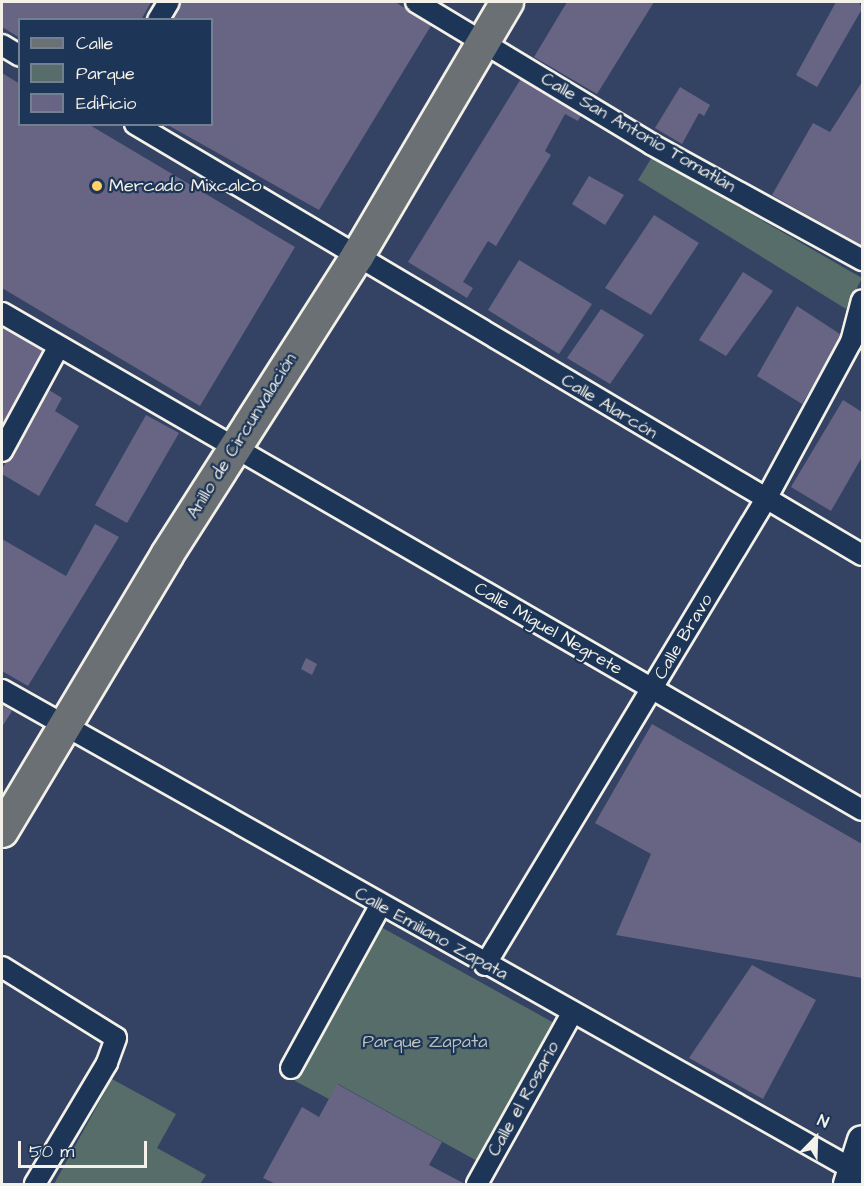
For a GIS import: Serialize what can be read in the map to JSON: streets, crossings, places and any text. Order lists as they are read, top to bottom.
{
  "streets": {
    "main road": ["Anillo de Circunvalación"],
    "street": [
      "Calle San Antonio Tomatlán",
      "Calle Alarcón",
      "Calle Miguel Negrete",
      "Calle Bravo",
      "Calle Emiliano Zapata",
      "Calle el Rosario"
    ]
  },
  "crossings": [
    ["Calle San Antonio Tomatlán", "Anillo de Circunvalación"],
    ["Calle Alarcón", "Anillo de Circunvalación"],
    ["Calle Alarcón", "Calle Bravo"],
    ["Anillo de Circunvalación", "Calle Miguel Negrete"],
    ["Anillo de Circunvalación", "Calle Emiliano Zapata"],
    ["Calle Miguel Negrete", "Calle Bravo"],
    ["Calle Bravo", "Calle Emiliano Zapata"],
    ["Calle Emiliano Zapata", "Calle el Rosario"]
  ],
  "parks": ["Parque Zapata"],
  "places": ["Mercado Mixcalco"],
  "legend": ["Calle", "Parque", "Edificio"],
  "scale_bar": "50 m",
  "north": "top right"
}
